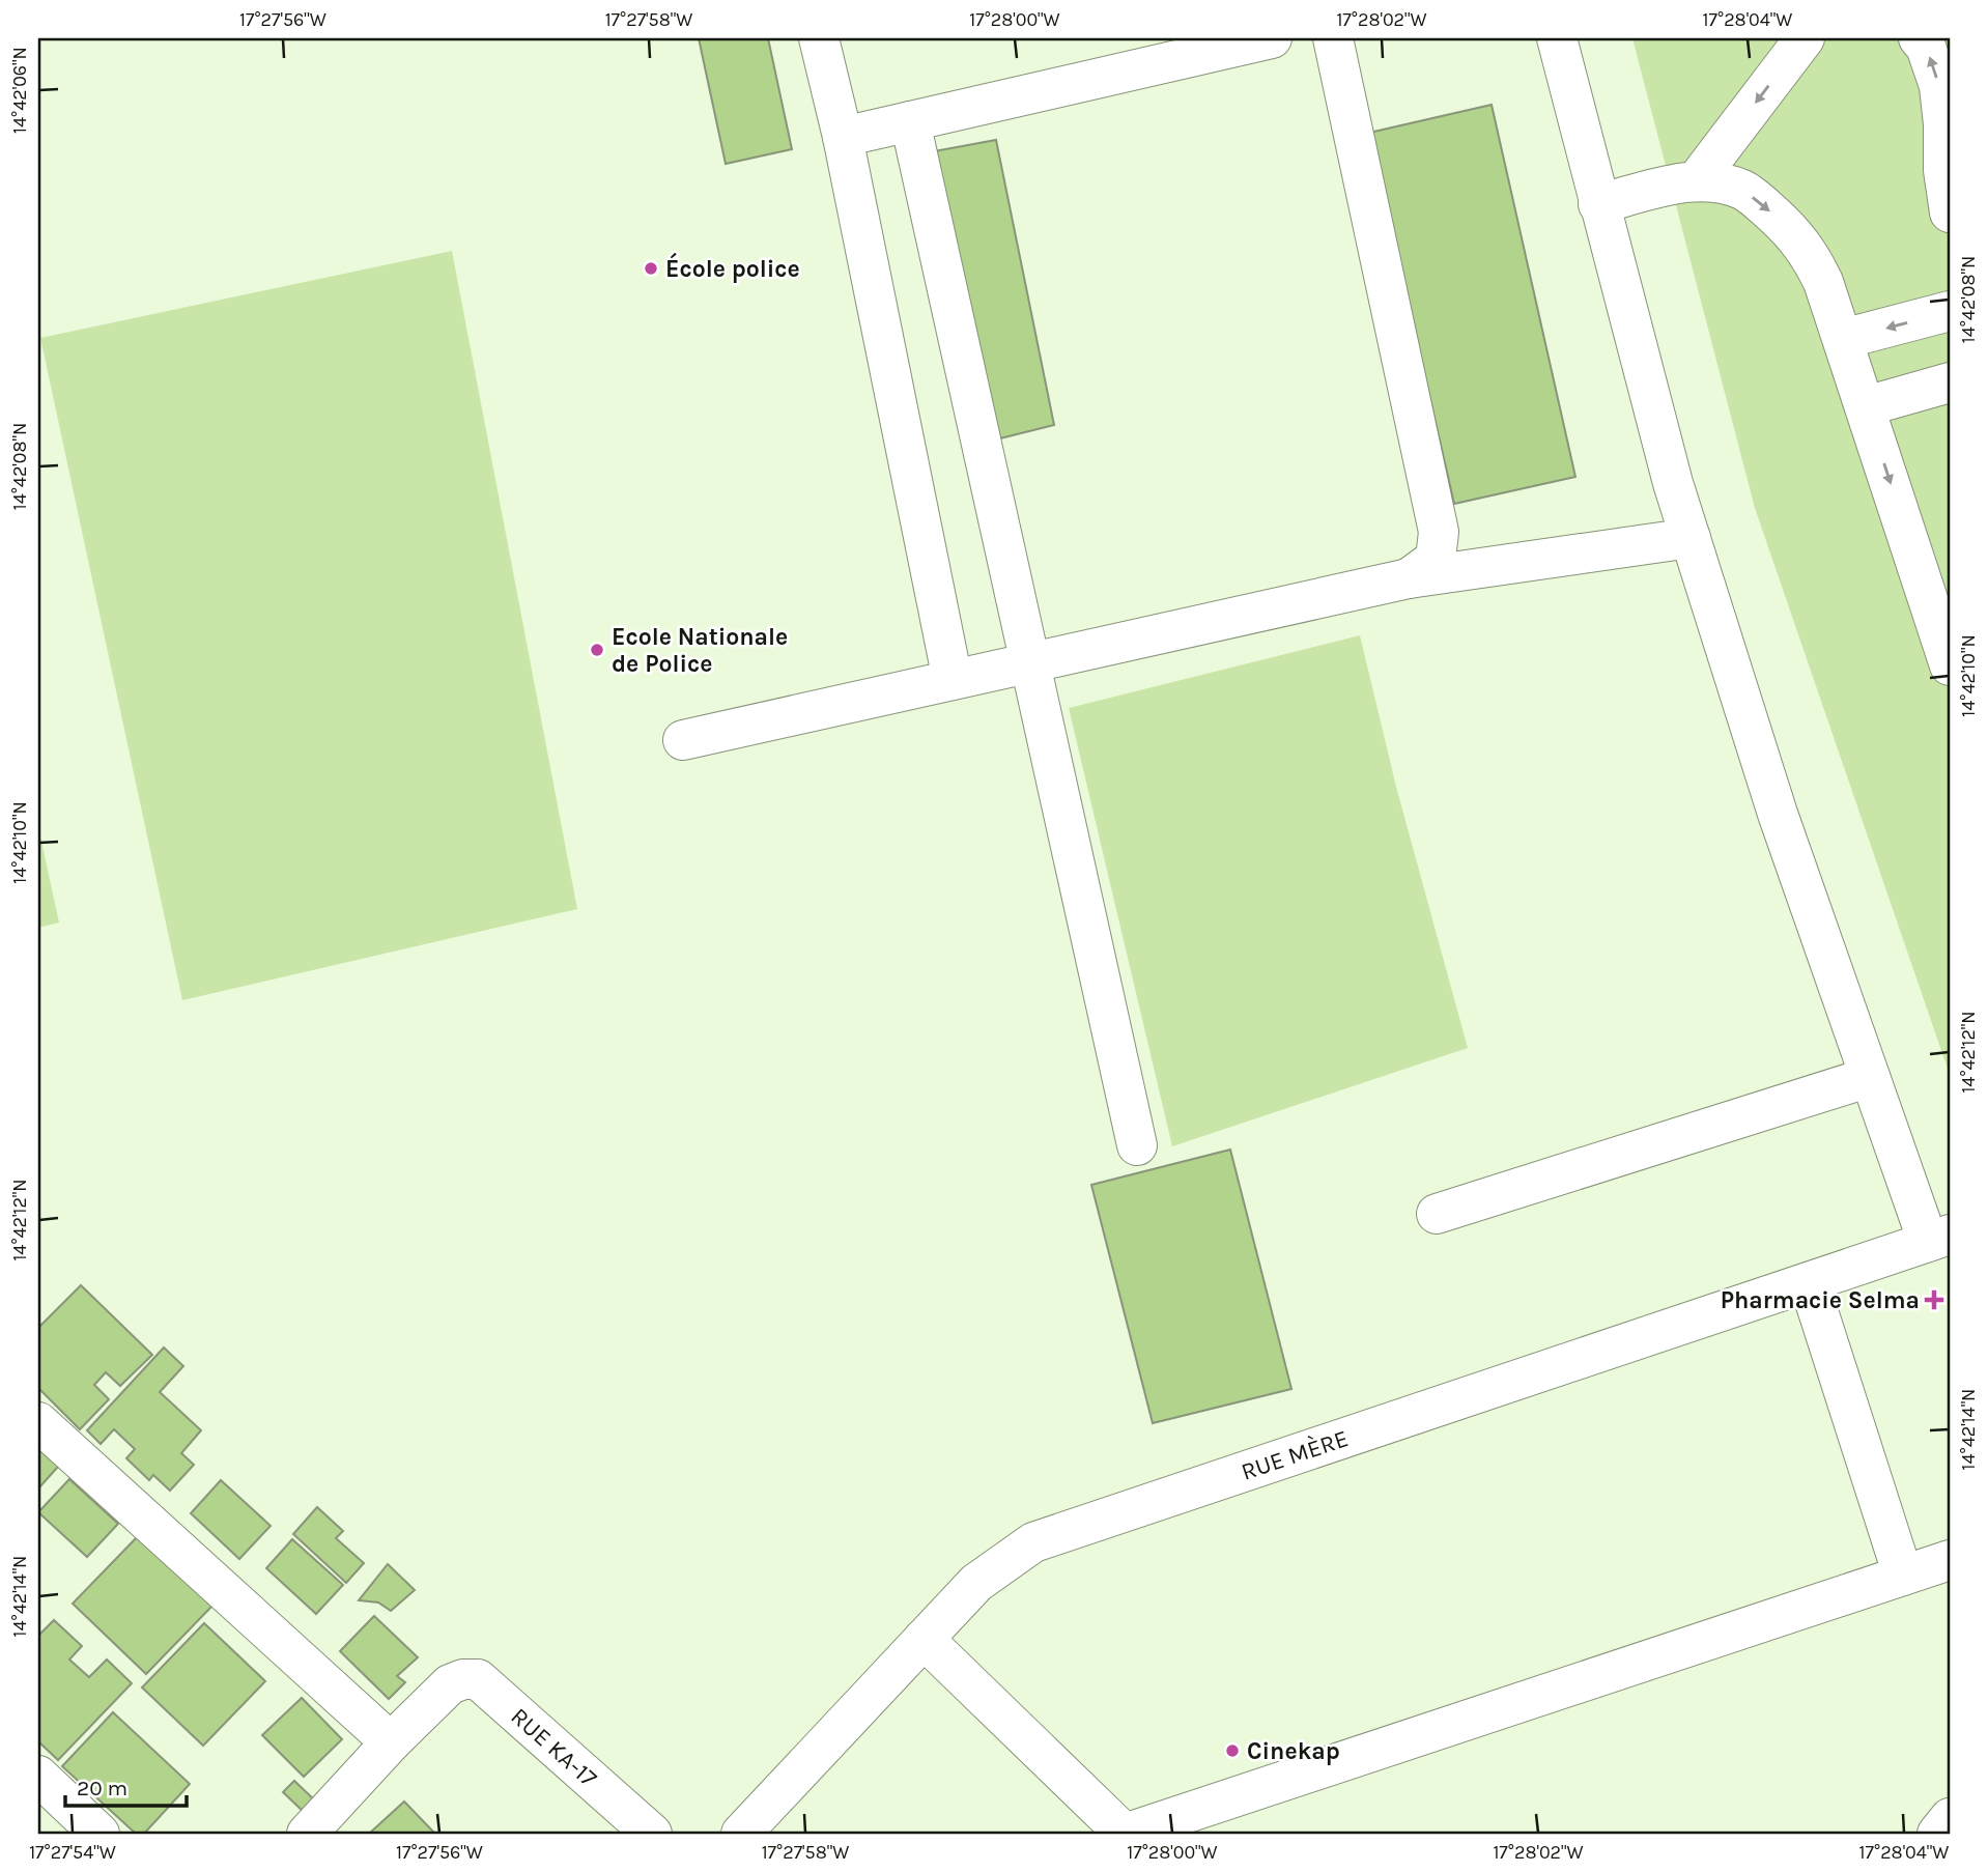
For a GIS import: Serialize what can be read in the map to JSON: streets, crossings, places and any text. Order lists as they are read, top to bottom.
{
  "streets": {
    "street": ["RUE MÈRE", "RUE KA-17"]
  },
  "places": {
    "other": ["École police", "Ecole Nationale de Police", "Cinekap"],
    "health": ["Pharmacie Selma"]
  },
  "scale_bar": "20 m",
  "coordinates": [
    "17°27'56\"W",
    "17°27'58\"W",
    "17°28'00\"W",
    "17°28'02\"W",
    "17°28'04\"W",
    "14°42'06\"N",
    "14°42'08\"N",
    "14°42'10\"N",
    "14°42'12\"N",
    "14°42'14\"N",
    "17°27'54\"W"
  ]
}
